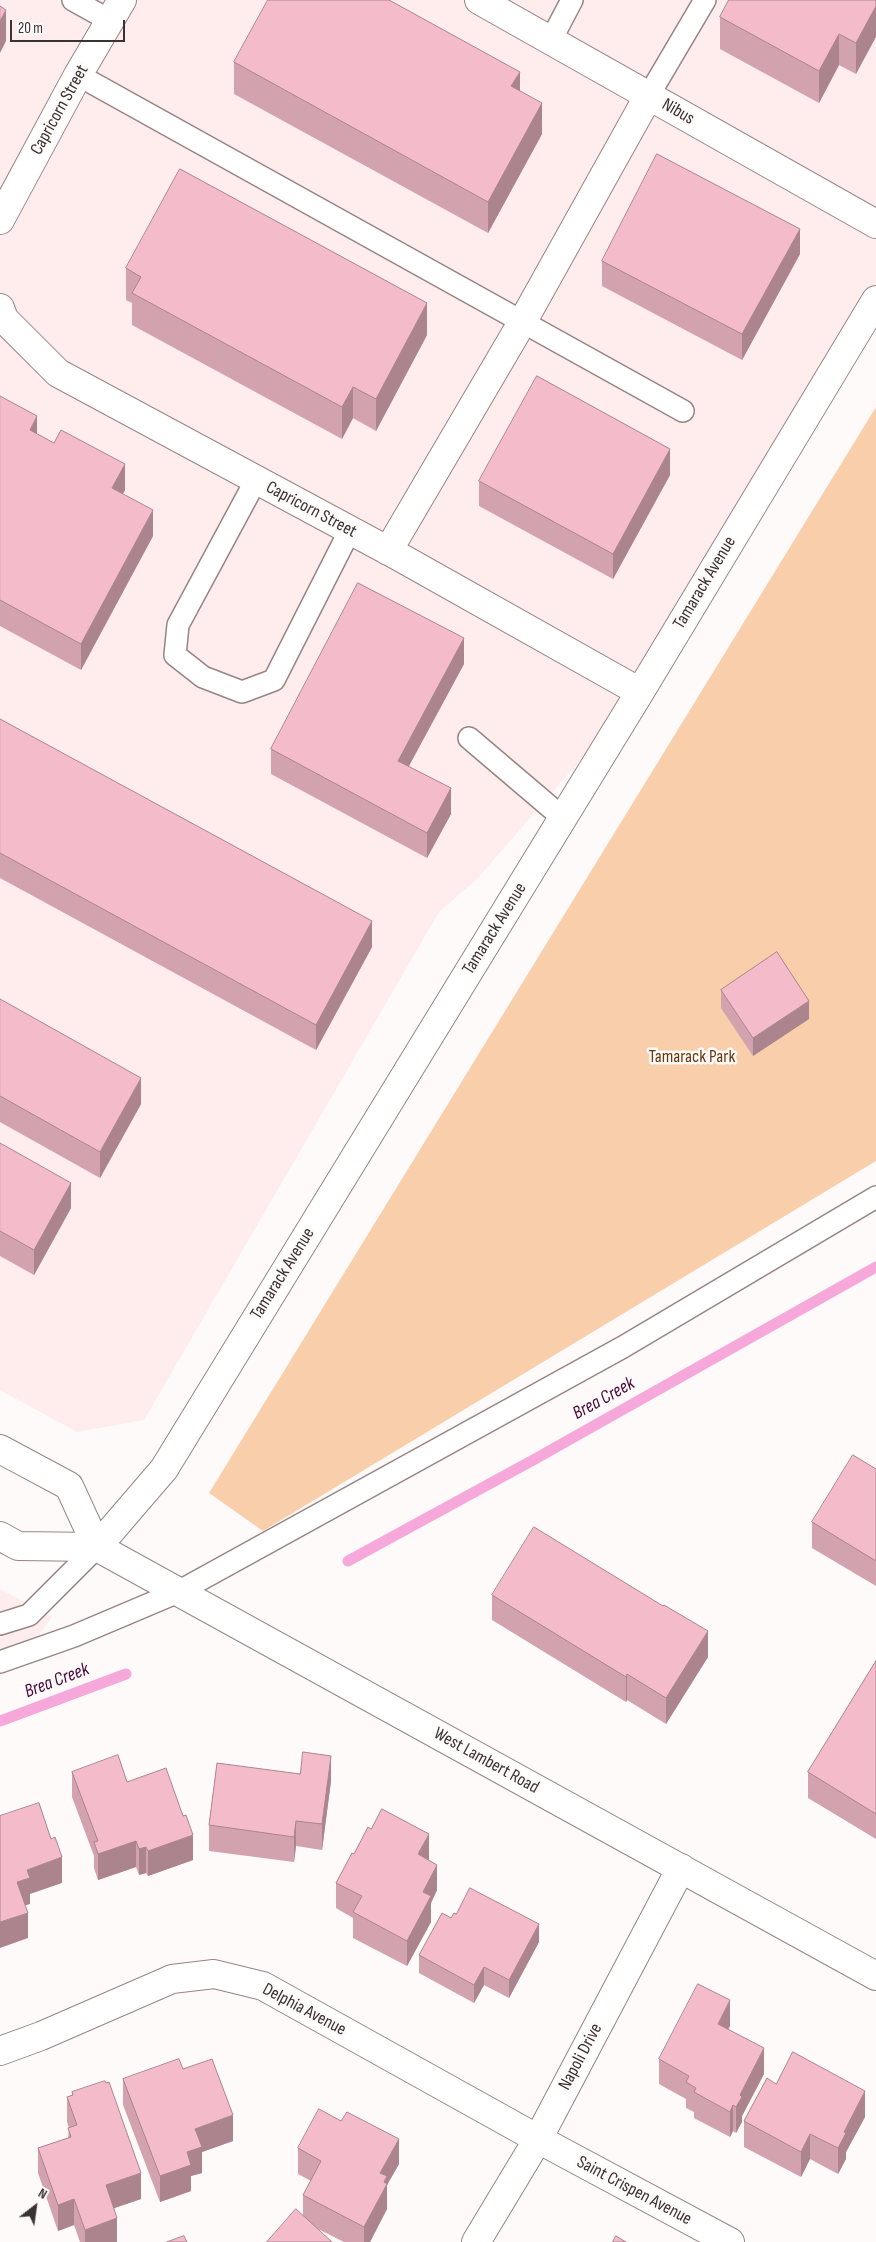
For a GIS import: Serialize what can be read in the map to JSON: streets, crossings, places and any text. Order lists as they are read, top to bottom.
{
  "streets": {
    "street": [
      "Capricorn Street",
      "Nibus",
      "Tamarack Avenue",
      "West Lambert Road",
      "Delphia Avenue",
      "Napoli Drive",
      "Saint Crispen Avenue"
    ]
  },
  "crossings": [
    ["Capricorn Street", "Tamarack Avenue"],
    ["Tamarack Avenue", "West Lambert Road"],
    ["West Lambert Road", "Napoli Drive"],
    ["Delphia Avenue", "Napoli Drive"],
    ["Delphia Avenue", "Saint Crispen Avenue"],
    ["Napoli Drive", "Saint Crispen Avenue"]
  ],
  "water": ["Brea Creek"],
  "parks": ["Tamarack Park"],
  "scale_bar": "20 m",
  "north": "top right"
}
